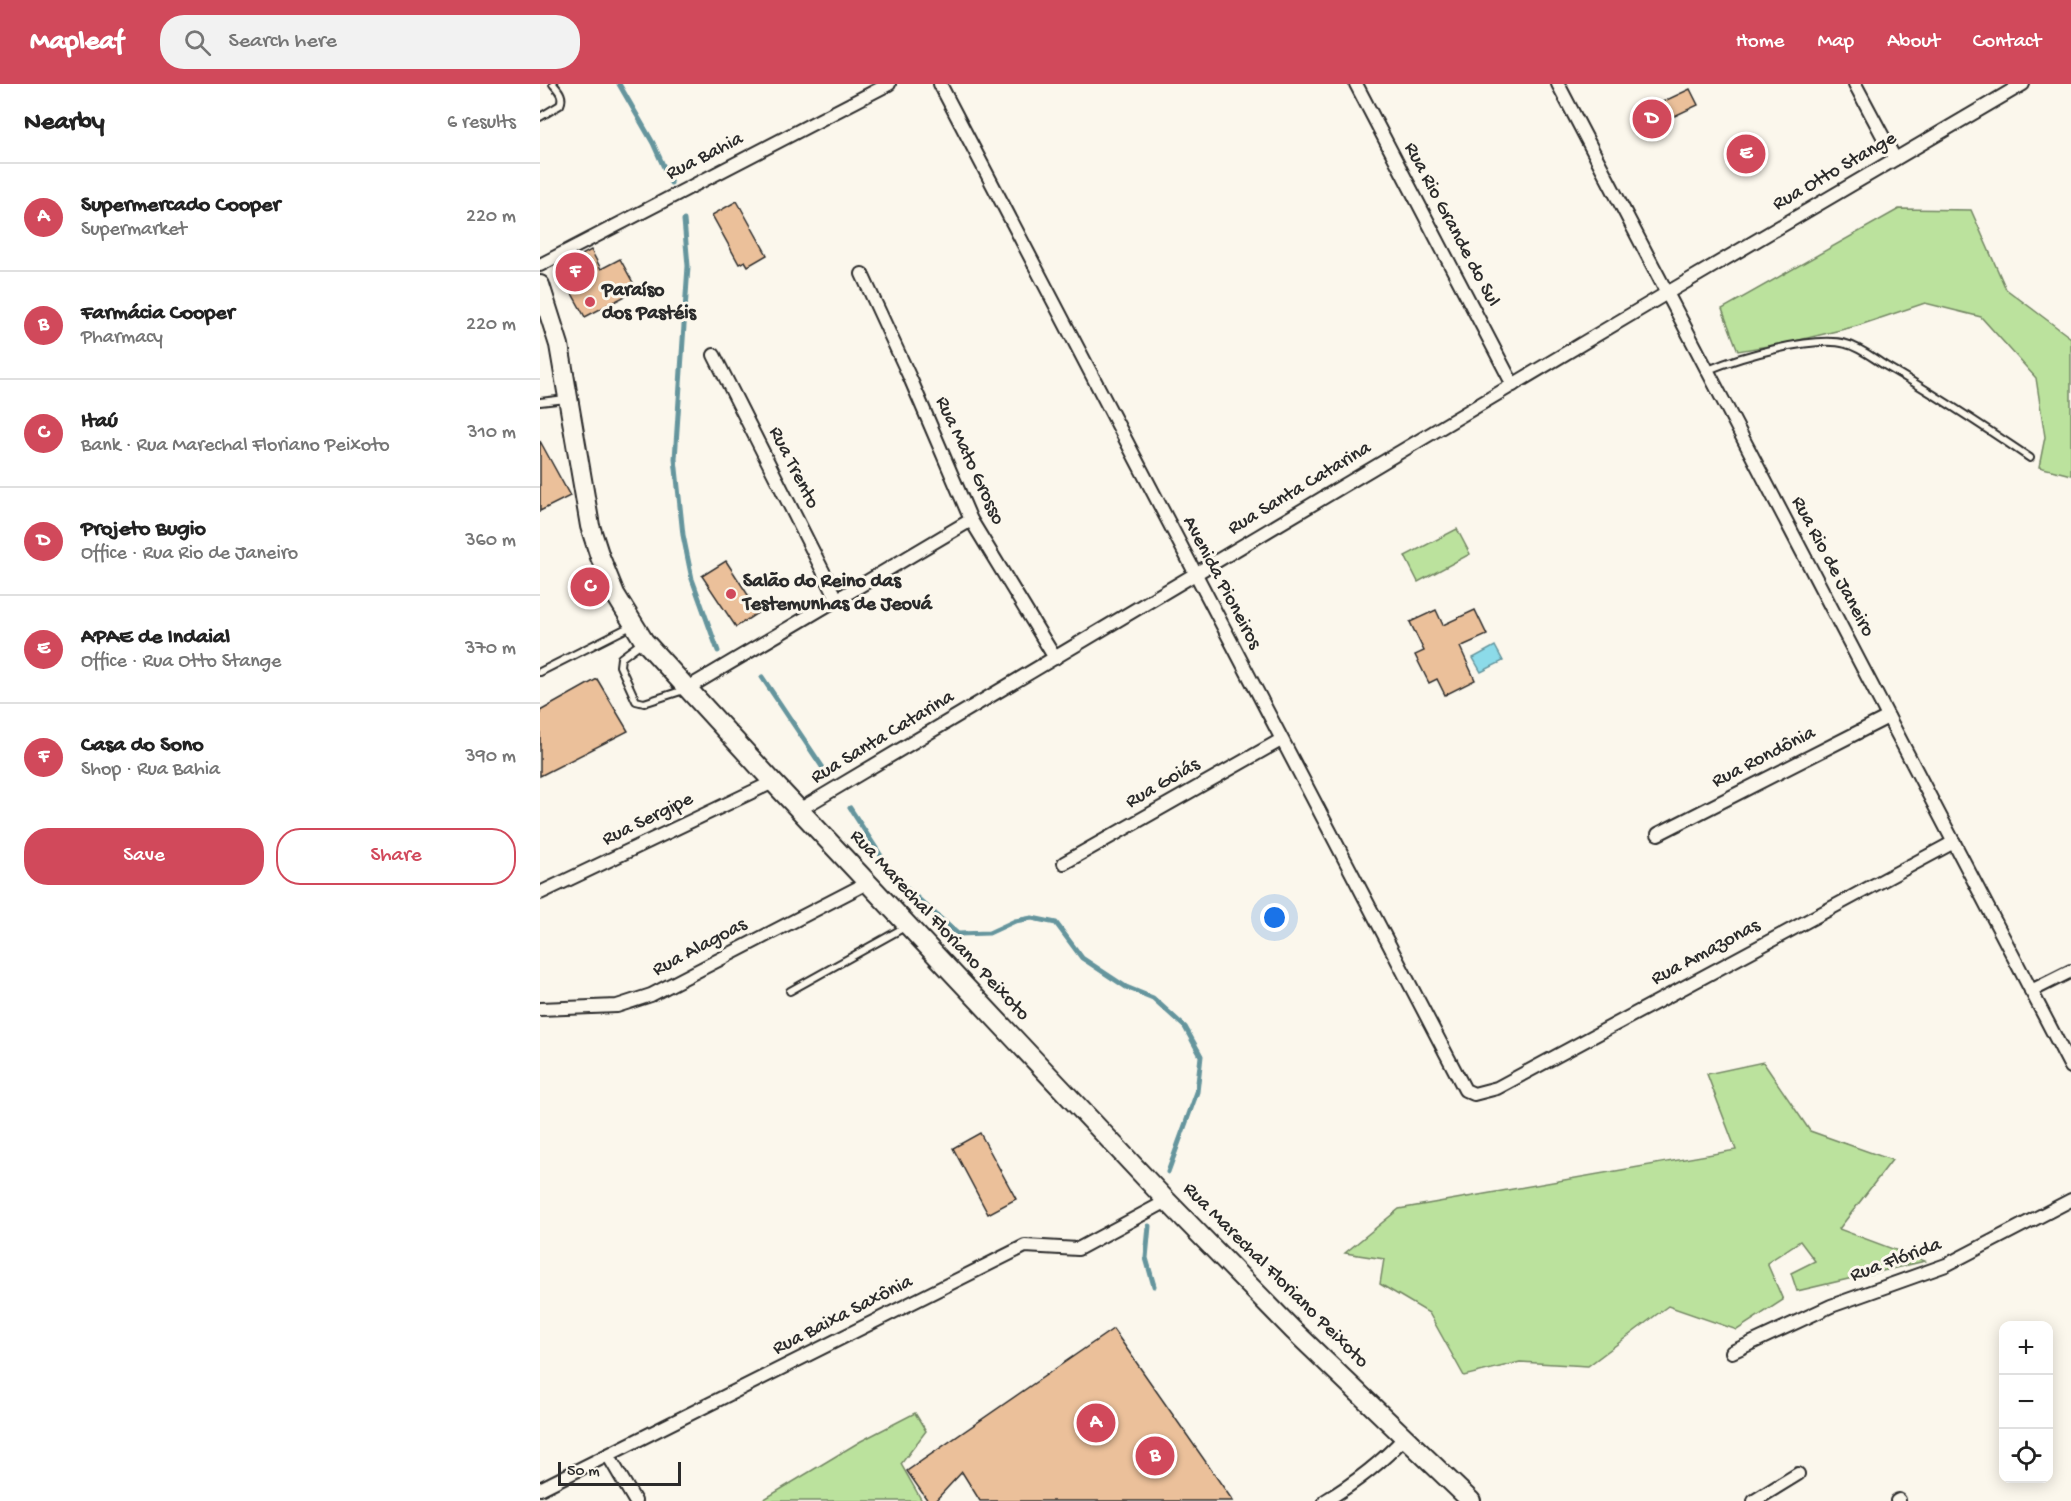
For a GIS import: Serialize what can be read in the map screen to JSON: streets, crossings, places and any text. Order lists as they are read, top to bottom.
{
  "streets": {
    "main road": ["Rua Marechal Floriano Peixoto"],
    "street": [
      "Rua Bahia",
      "Rua Otto Stange",
      "Rua Rio Grande do Sul",
      "Rua Mato Grosso",
      "Rua Trento",
      "Rua Santa Catarina",
      "Rua Rio de Janeiro",
      "Avenida Pioneiros",
      "Rua Rondônia",
      "Rua Goiás",
      "Rua Sergipe",
      "Rua Alagoas",
      "Rua Amazonas",
      "Rua Flórida",
      "Rua Baixa Saxônia"
    ]
  },
  "crossings": [
    ["Rua Otto Stange", "Rua Santa Catarina"],
    ["Rua Otto Stange", "Rua Rio de Janeiro"],
    ["Rua Rio Grande do Sul", "Rua Santa Catarina"],
    ["Rua Mato Grosso", "Rua Santa Catarina"],
    ["Rua Santa Catarina", "Rua Rio de Janeiro"],
    ["Rua Santa Catarina", "Avenida Pioneiros"],
    ["Rua Santa Catarina", "Rua Marechal Floriano Peixoto"],
    ["Rua Rio de Janeiro", "Rua Rondônia"],
    ["Rua Rio de Janeiro", "Rua Amazonas"],
    ["Avenida Pioneiros", "Rua Goiás"],
    ["Avenida Pioneiros", "Rua Amazonas"],
    ["Rua Sergipe", "Rua Marechal Floriano Peixoto"],
    ["Rua Marechal Floriano Peixoto", "Rua Alagoas"],
    ["Rua Marechal Floriano Peixoto", "Rua Baixa Saxônia"]
  ],
  "places": ["Paraíso dos Pastéis", "Salão do Reino das Testemunhas de Jeová"],
  "scale_bar": "50 m",
  "page": {
    "header": "Mapleaf",
    "search": "Search here",
    "nav": [
      "Home",
      "Map",
      "About",
      "Contact"
    ],
    "heading": ["Nearby", "6 results"],
    "pins": [
      "D",
      "E",
      "F",
      "C",
      "A",
      "B"
    ],
    "list": [
      {
        "mark": "A",
        "name": "Supermercado Cooper",
        "note": "Supermarket",
        "value": "220 m"
      },
      {
        "mark": "B",
        "name": "Farmácia Cooper",
        "note": "Pharmacy",
        "value": "220 m"
      },
      {
        "mark": "C",
        "name": "Itaú",
        "note": "Bank · Rua Marechal Floriano Peixoto",
        "value": "310 m"
      },
      {
        "mark": "D",
        "name": "Projeto Bugio",
        "note": "Office · Rua Rio de Janeiro",
        "value": "360 m"
      },
      {
        "mark": "E",
        "name": "APAE de Indaial",
        "note": "Office · Rua Otto Stange",
        "value": "370 m"
      },
      {
        "mark": "F",
        "name": "Casa do Sono",
        "note": "Shop · Rua Bahia",
        "value": "390 m"
      }
    ],
    "buttons": ["Save", "Share"],
    "map_buttons": ["+", "−"],
    "scale": "50 m"
  }
}
